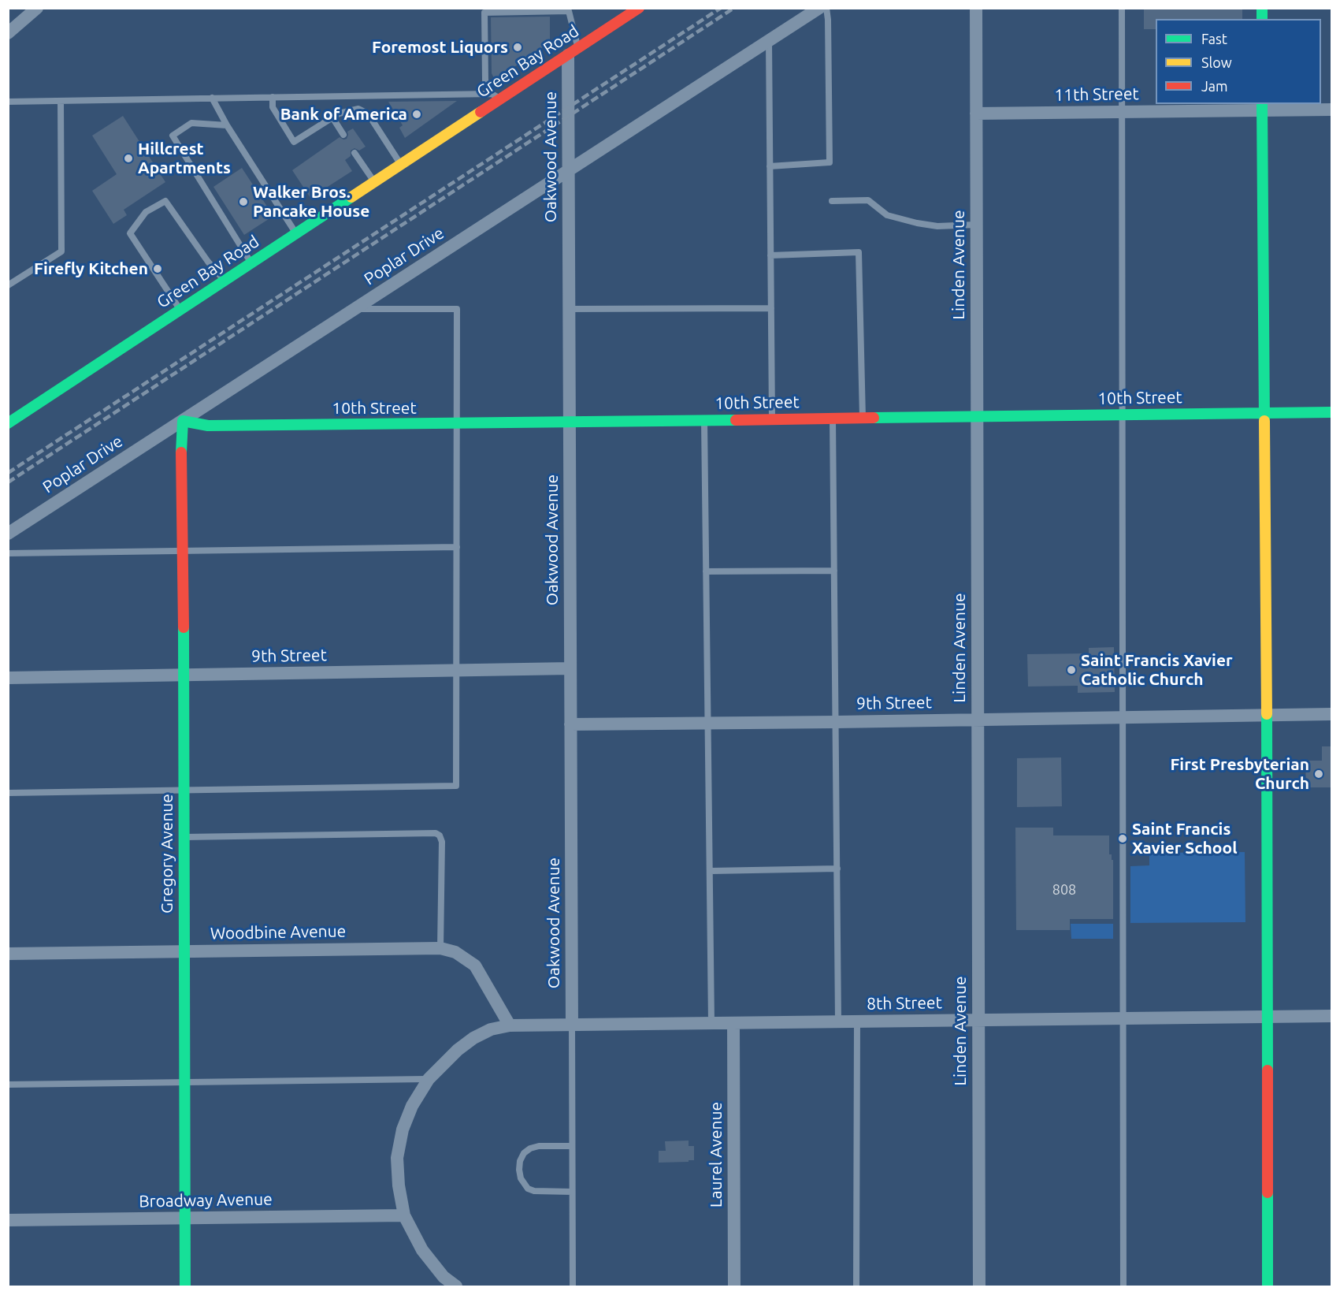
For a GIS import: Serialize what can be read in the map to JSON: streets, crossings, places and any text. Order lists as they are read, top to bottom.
{
  "streets": {
    "street": [
      "Green Bay Road",
      "11th Street",
      "Oakwood Avenue",
      "Poplar Drive",
      "Linden Avenue",
      "10th Street",
      "9th Street",
      "Gregory Avenue",
      "Woodbine Avenue",
      "8th Street",
      "Laurel Avenue",
      "Broadway Avenue"
    ]
  },
  "crossings": [
    ["Green Bay Road", "Oakwood Avenue"],
    ["11th Street", "Linden Avenue"],
    ["Oakwood Avenue", "Poplar Drive"],
    ["Oakwood Avenue", "10th Street"],
    ["Oakwood Avenue", "9th Street"],
    ["Oakwood Avenue", "8th Street"],
    ["Poplar Drive", "10th Street"],
    ["Poplar Drive", "Gregory Avenue"],
    ["Linden Avenue", "10th Street"],
    ["Linden Avenue", "9th Street"],
    ["Linden Avenue", "8th Street"],
    ["10th Street", "Gregory Avenue"],
    ["9th Street", "Gregory Avenue"],
    ["Gregory Avenue", "Woodbine Avenue"],
    ["Gregory Avenue", "Broadway Avenue"],
    ["Woodbine Avenue", "8th Street"],
    ["8th Street", "Laurel Avenue"],
    ["8th Street", "Broadway Avenue"]
  ],
  "places": [
    "Foremost Liquors",
    "Bank of America",
    "Hillcrest Apartments",
    "Walker Bros. Pancake House",
    "Firefly Kitchen",
    "Saint Francis Xavier Catholic Church",
    "First Presbyterian Church",
    "Saint Francis Xavier School"
  ],
  "house_numbers": ["808"],
  "legend": ["Fast", "Slow", "Jam"]
}
